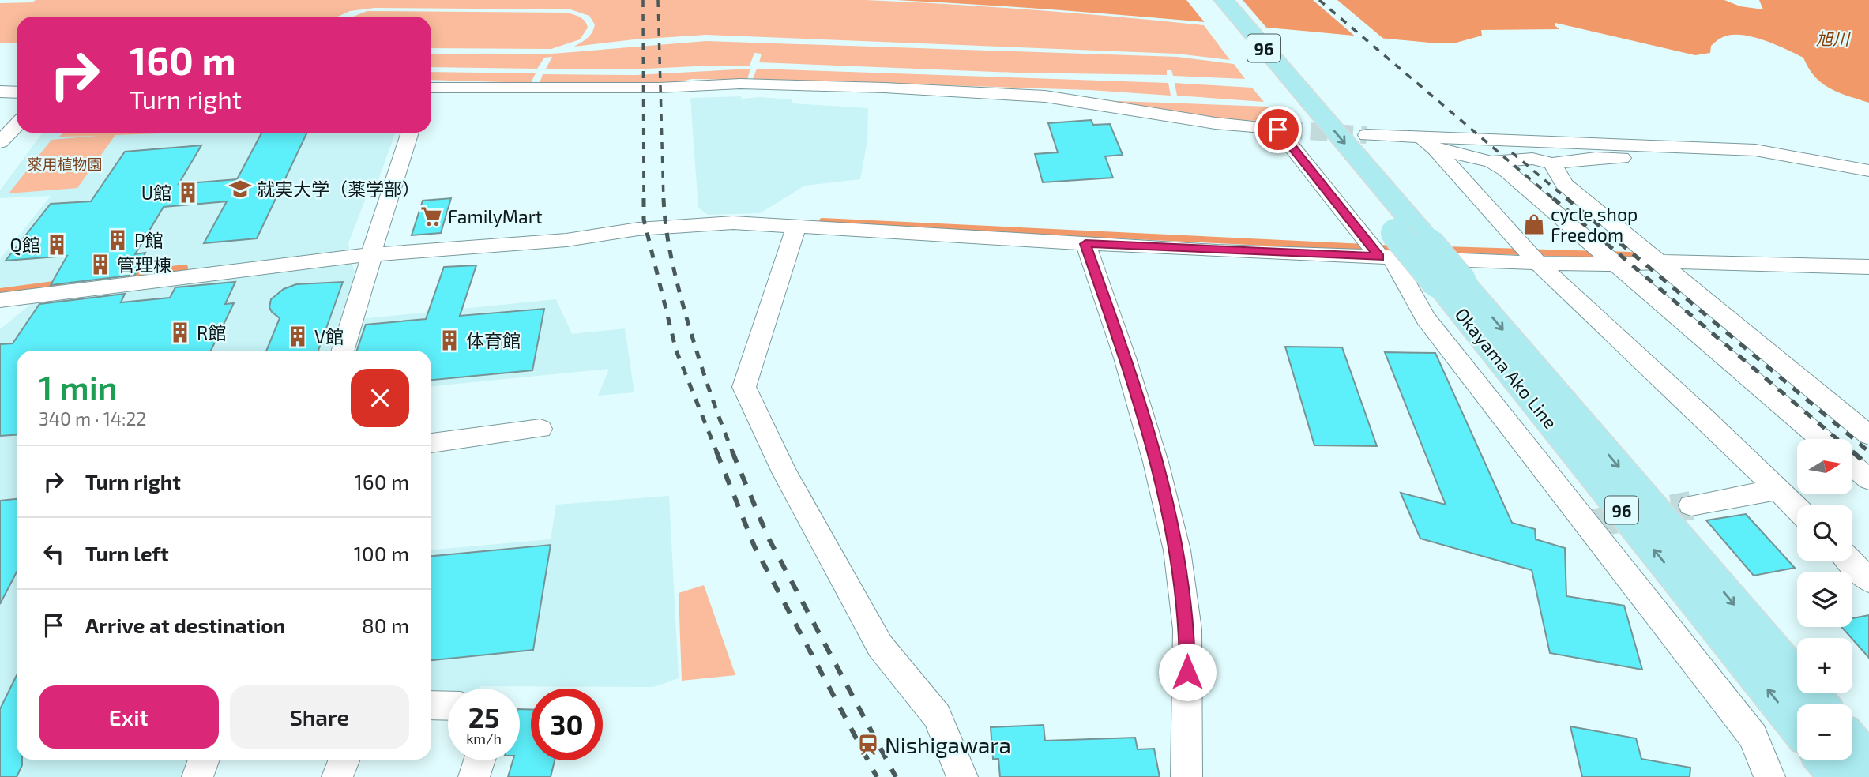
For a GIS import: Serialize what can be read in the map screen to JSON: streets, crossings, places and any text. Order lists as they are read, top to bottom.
{
  "streets": {
    "main road": ["96", "Okayama Ako Line"]
  },
  "water": ["旭川"],
  "parks": ["薬用植物園"],
  "places": {
    "school or university": ["就実大学（薬学部）"],
    "building": [
      "U館",
      "P館",
      "Q館",
      "管理棟",
      "R館",
      "V館",
      "体育館"
    ],
    "supermarket": ["FamilyMart"],
    "shop": ["cycle shop Freedom"],
    "station": ["Nishigawara"]
  },
  "north": "right",
  "page": {
    "turn": ["160 m", "Turn right"],
    "heading": ["1 min", "340 m · 14:22"],
    "map_buttons": ["+", "−"],
    "list": [
      {
        "name": "Turn right",
        "value": "160 m"
      },
      {
        "name": "Turn left",
        "value": "100 m"
      },
      {
        "name": "Arrive at destination",
        "value": "80 m"
      }
    ],
    "buttons": ["Exit", "Share"],
    "speed": "25 km/h",
    "limit": "30"
  }
}
